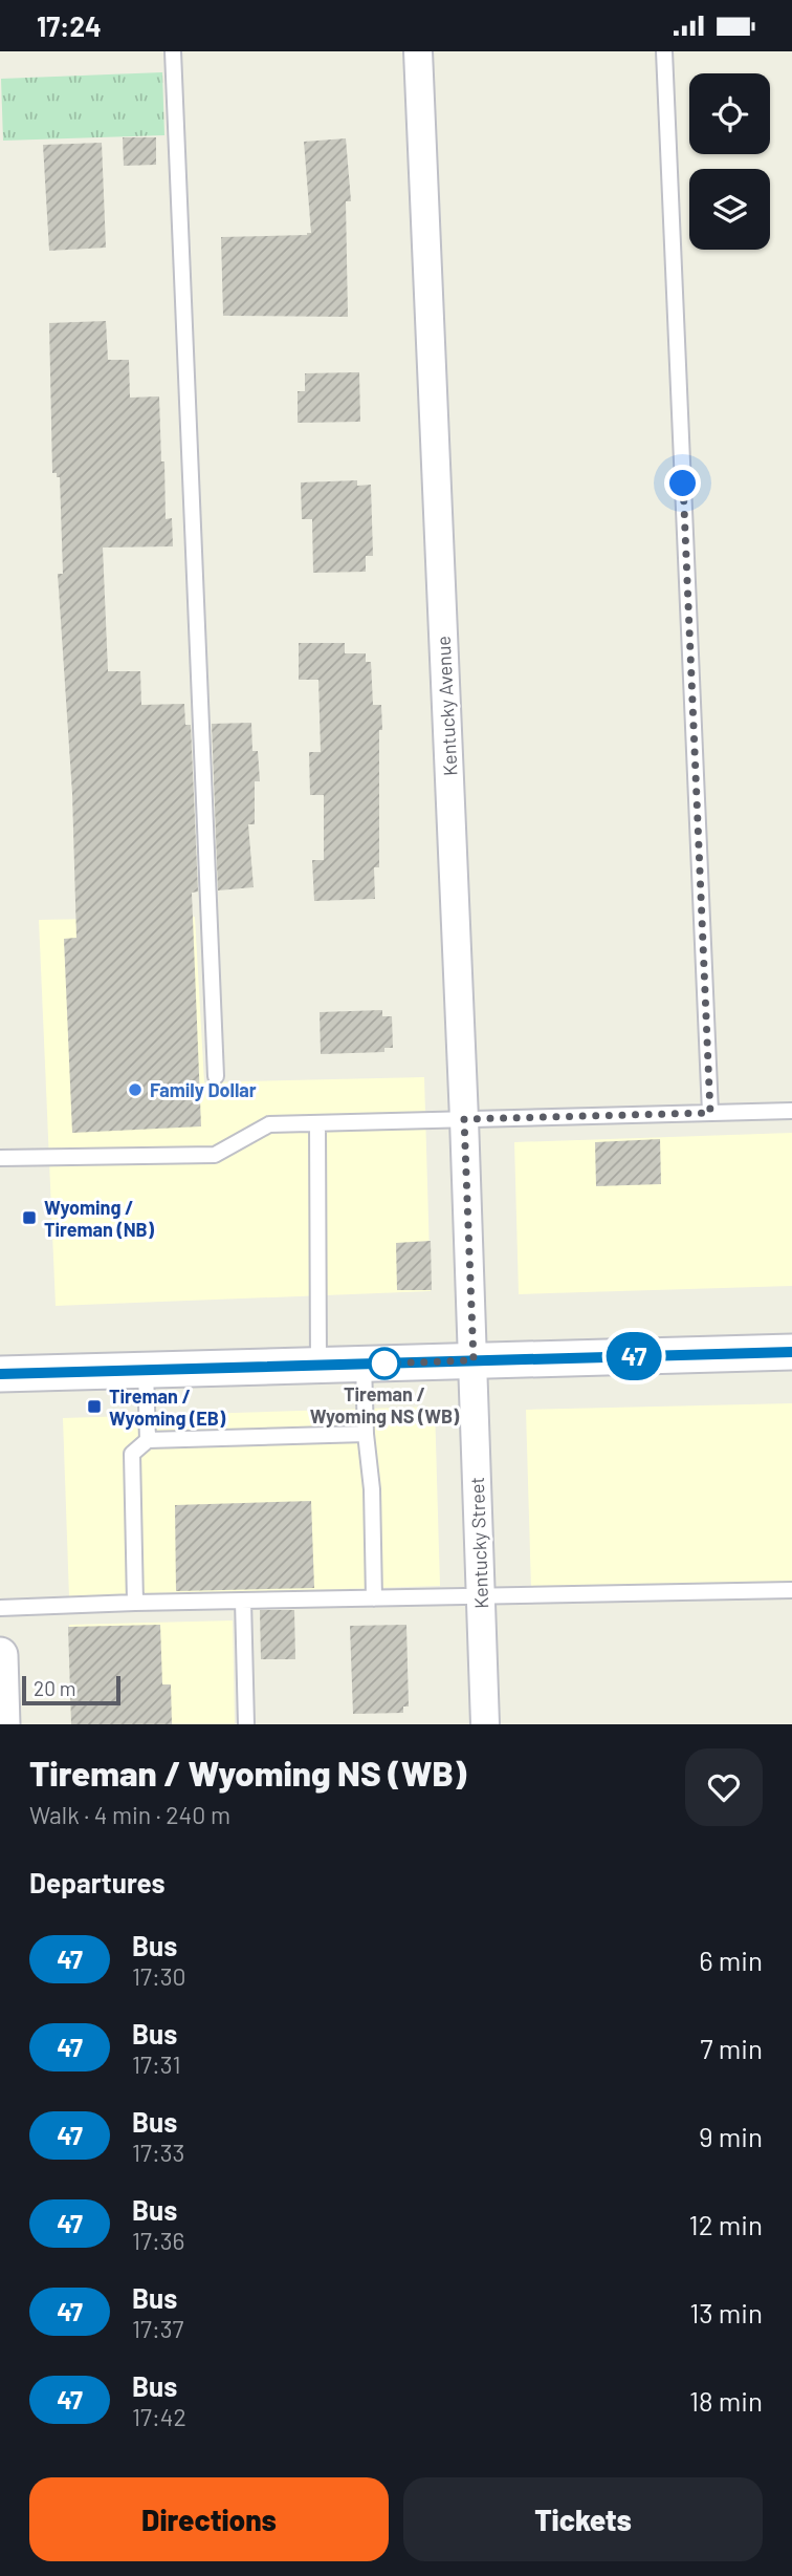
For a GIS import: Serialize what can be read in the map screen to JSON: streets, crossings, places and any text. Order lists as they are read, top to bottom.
{
  "streets": {
    "street": ["Kentucky Avenue", "Kentucky Street"]
  },
  "crossings": [
    ["Kentucky Avenue", "Kentucky Street"]
  ],
  "places": {
    "other": ["Family Dollar", "Tireman / Wyoming NS (WB)"],
    "transit": ["Wyoming / Tireman (NB)", "Tireman / Wyoming (EB)"]
  },
  "lines": ["bus line 47"],
  "scale_bar": "20 m",
  "page": {
    "status": "17:24",
    "on_map": "47",
    "scale": "20 m",
    "heading": [
      ["Tireman / Wyoming NS (WB)", "Walk · 4 min · 240 m"],
      "Departures"
    ],
    "list": [
      {
        "mark": "47",
        "name": "Bus",
        "note": "17:30",
        "value": "6 min"
      },
      {
        "mark": "47",
        "name": "Bus",
        "note": "17:31",
        "value": "7 min"
      },
      {
        "mark": "47",
        "name": "Bus",
        "note": "17:33",
        "value": "9 min"
      },
      {
        "mark": "47",
        "name": "Bus",
        "note": "17:36",
        "value": "12 min"
      },
      {
        "mark": "47",
        "name": "Bus",
        "note": "17:37",
        "value": "13 min"
      },
      {
        "mark": "47",
        "name": "Bus",
        "note": "17:42",
        "value": "18 min"
      }
    ],
    "buttons": ["Directions", "Tickets"]
  }
}
